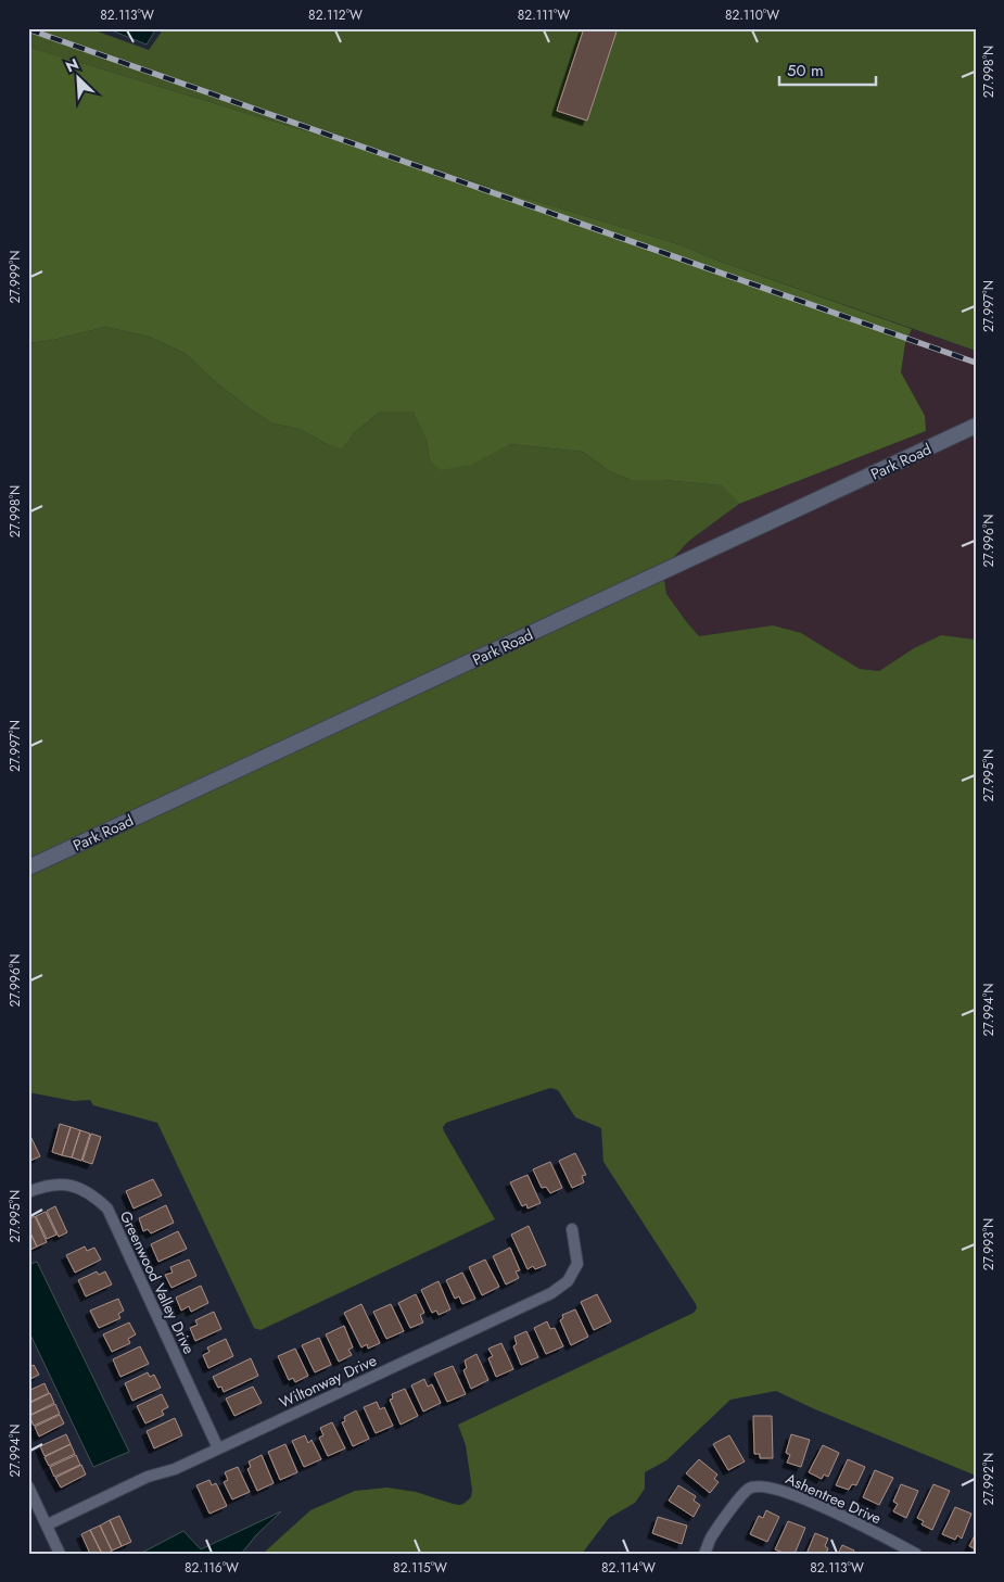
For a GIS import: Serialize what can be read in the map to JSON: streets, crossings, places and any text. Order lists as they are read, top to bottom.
{
  "streets": {
    "street": [
      "Park Road",
      "Greenwood Valley Drive",
      "Wiltonway Drive",
      "Ashentree Drive"
    ]
  },
  "crossings": [
    ["Greenwood Valley Drive", "Wiltonway Drive"]
  ],
  "scale_bar": "50 m",
  "north": "top left",
  "coordinates": [
    "82.113°W",
    "82.112°W",
    "82.111°W",
    "82.110°W",
    "27.998°N",
    "27.999°N",
    "27.997°N",
    "27.996°N",
    "27.995°N",
    "27.994°N",
    "27.993°N",
    "27.992°N",
    "82.116°W",
    "82.115°W",
    "82.114°W"
  ]
}
